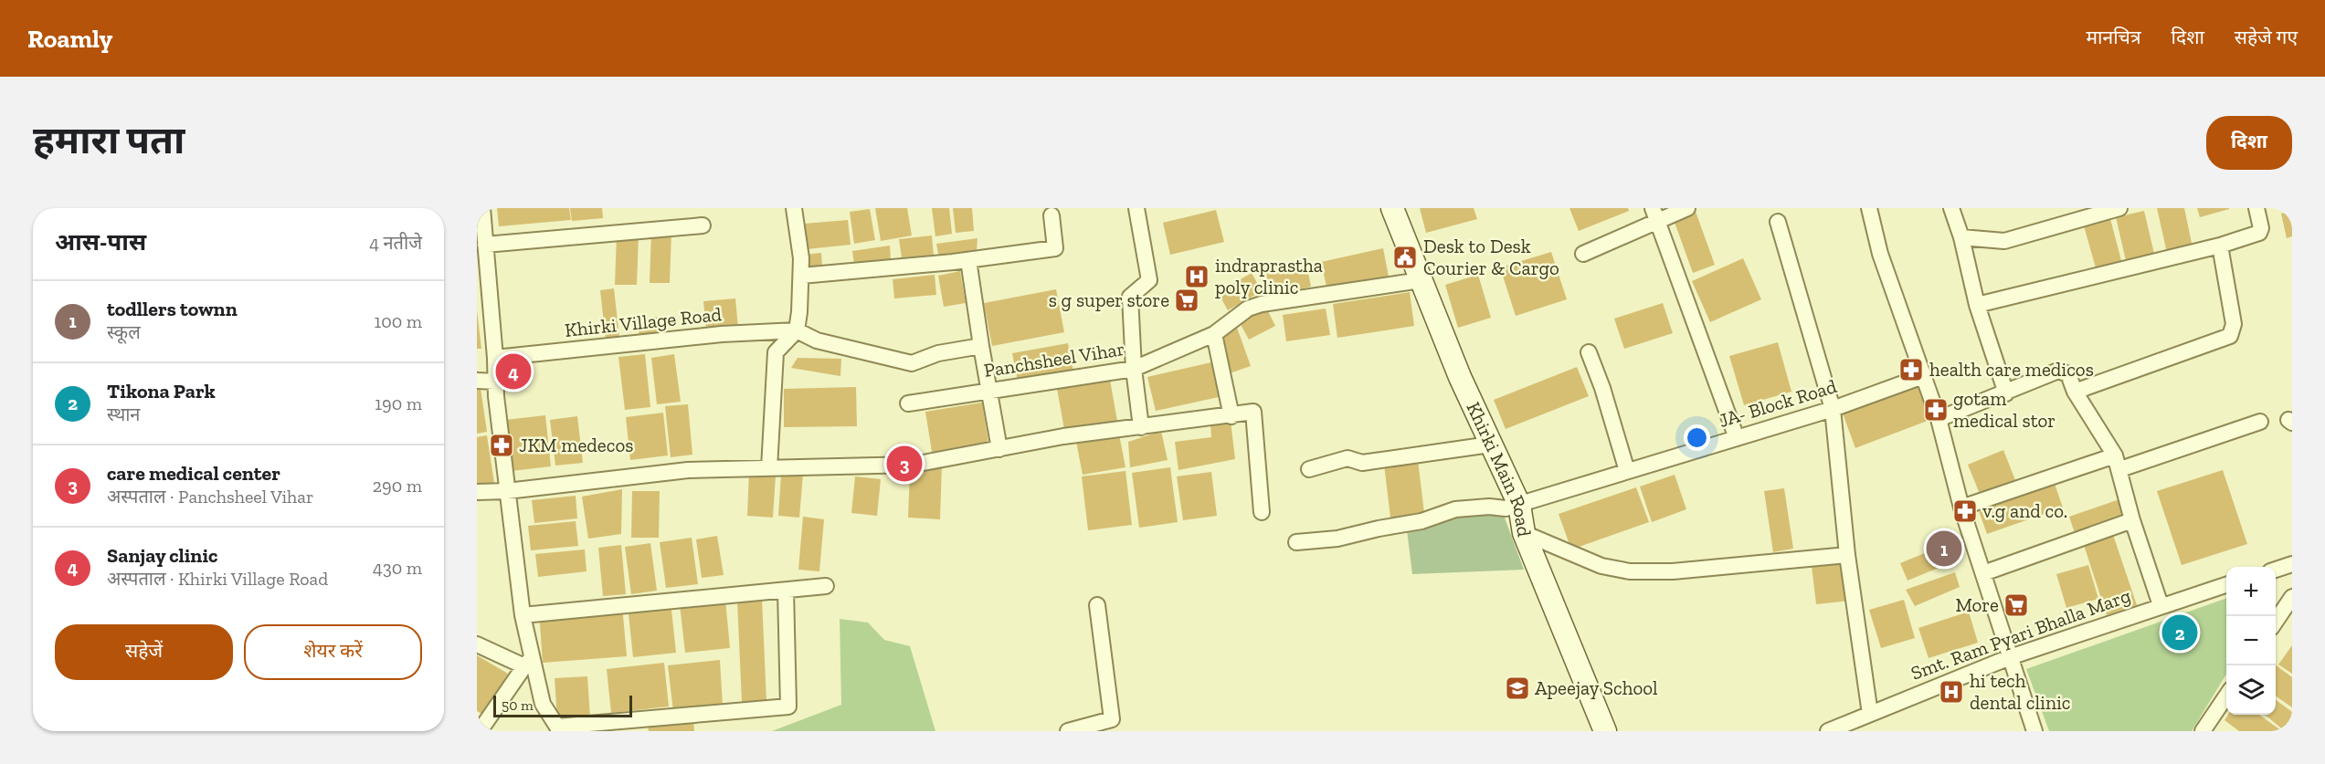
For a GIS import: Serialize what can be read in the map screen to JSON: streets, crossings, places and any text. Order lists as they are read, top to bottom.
{
  "streets": {
    "street": [
      "Khirki Village Road",
      "Panchsheel Vihar",
      "JA- Block Road",
      "Khirki Main Road",
      "Smt. Ram Pyari Bhalla Marg"
    ]
  },
  "crossings": [
    ["Panchsheel Vihar", "Khirki Main Road"],
    ["JA- Block Road", "Khirki Main Road"]
  ],
  "places": {
    "public building": ["Desk to Desk Courier & Cargo"],
    "hospital": ["indraprastha poly clinic", "hi tech dental clinic"],
    "supermarket": ["s g super store", "More"],
    "pharmacy": [
      "health care medicos",
      "gotam medical stor",
      "JKM medecos",
      "v.g and co."
    ],
    "school or university": ["Apeejay School"]
  },
  "scale_bar": "50 m",
  "page": {
    "header": "Roamly",
    "nav": ["मानचित्र", "दिशा", "सहेजे गए"],
    "buttons": [
      "दिशा",
      ["सहेजें", "शेयर करें"]
    ],
    "title": "हमारा पता",
    "heading": ["आस-पास", "4 नतीजे"],
    "list": [
      {
        "mark": "1",
        "name": "todllers townn",
        "note": "स्कूल",
        "value": "100 m"
      },
      {
        "mark": "2",
        "name": "Tikona Park",
        "note": "स्थान",
        "value": "190 m"
      },
      {
        "mark": "3",
        "name": "care medical center",
        "note": "अस्पताल · Panchsheel Vihar",
        "value": "290 m"
      },
      {
        "mark": "4",
        "name": "Sanjay clinic",
        "note": "अस्पताल · Khirki Village Road",
        "value": "430 m"
      }
    ],
    "pins": [
      "4",
      "3",
      "1",
      "2"
    ],
    "map_buttons": ["+", "−"],
    "scale": "50 m"
  }
}
